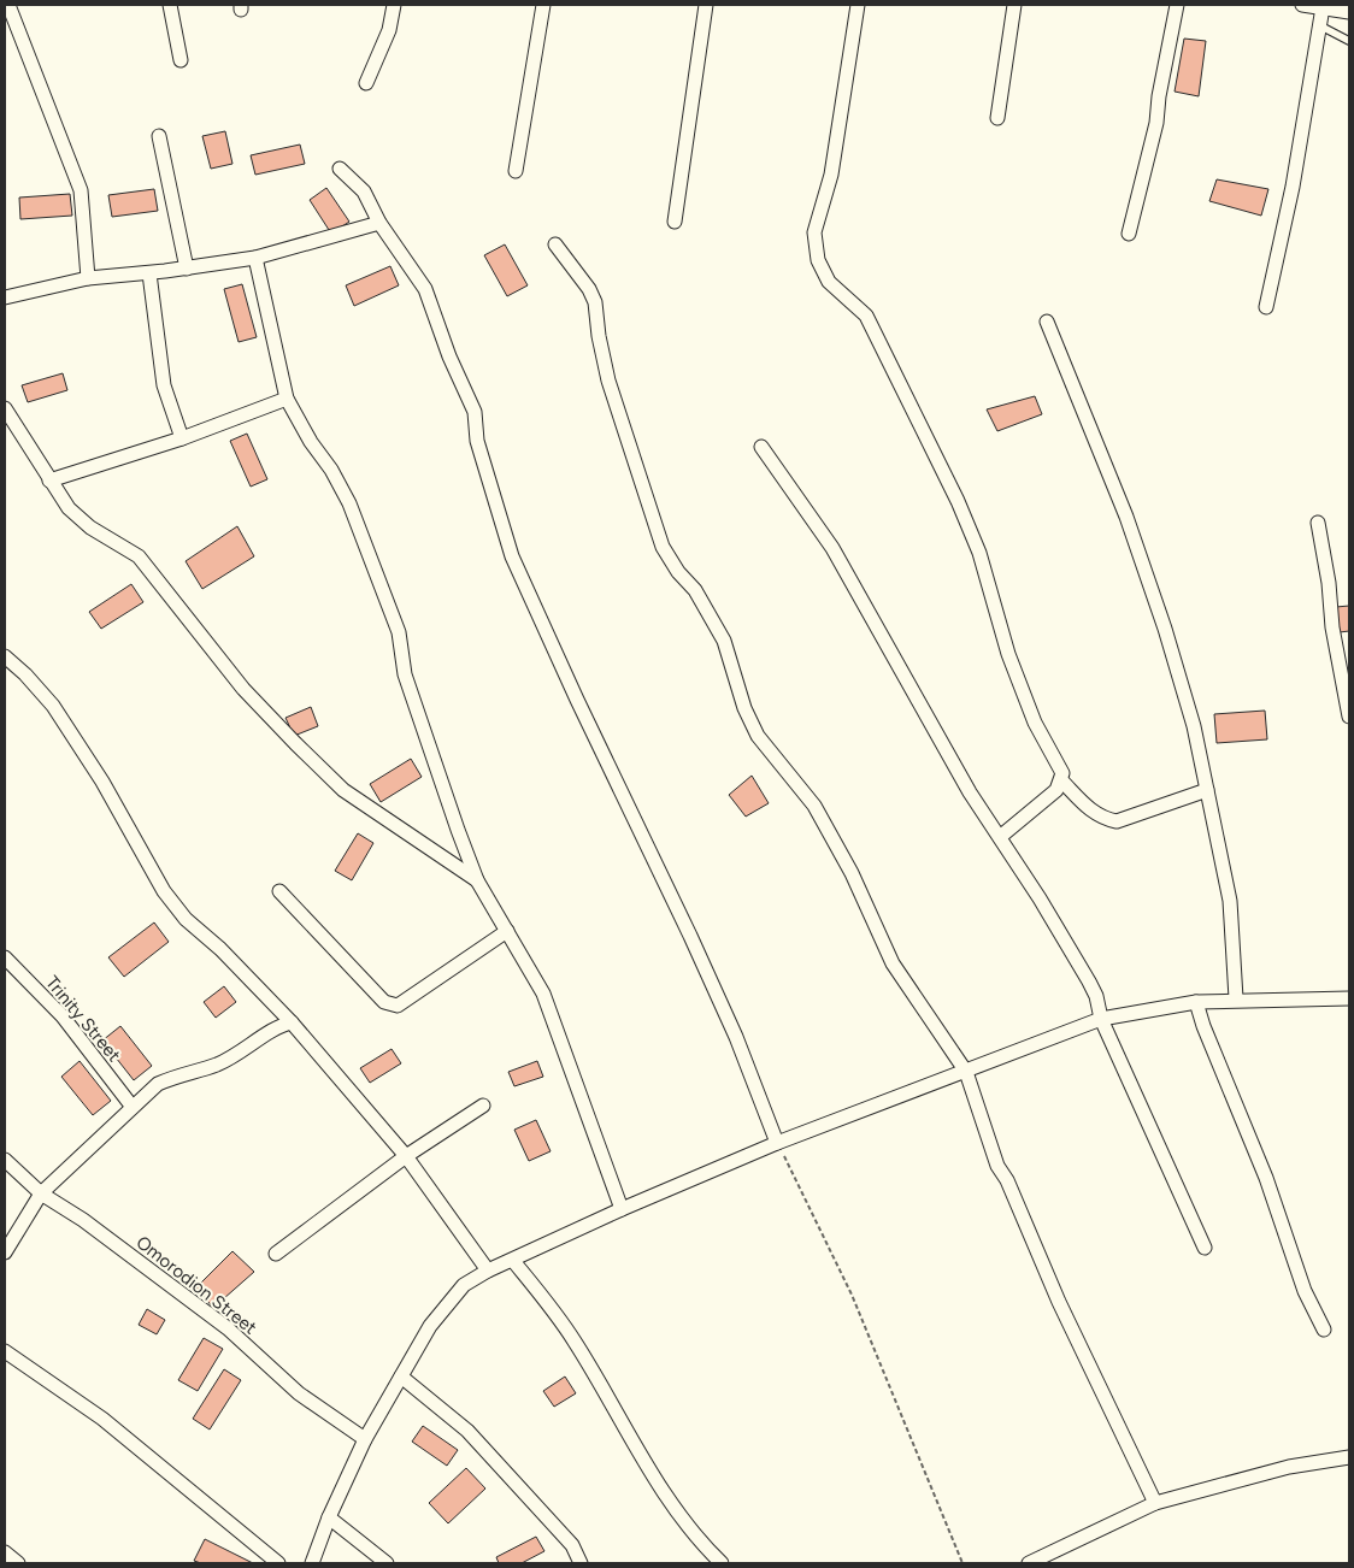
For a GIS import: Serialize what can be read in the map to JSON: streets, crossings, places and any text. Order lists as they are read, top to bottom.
{
  "streets": {
    "street": ["Trinity Street", "Omorodion Street"]
  }
}
